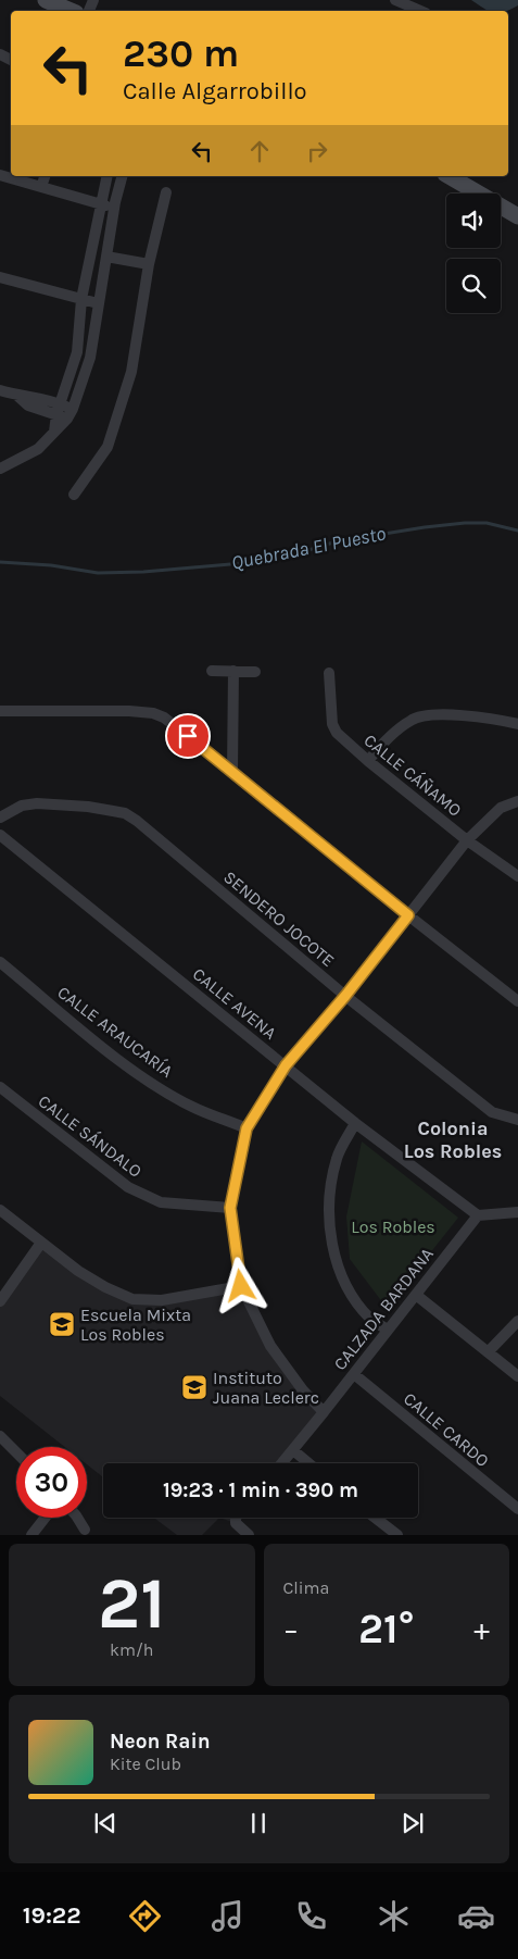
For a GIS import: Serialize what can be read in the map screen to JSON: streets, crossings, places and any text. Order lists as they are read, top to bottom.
{
  "streets": {
    "street": [
      "CALLE CÁÑAMO",
      "SENDERO JOCOTE",
      "CALLE AVENA",
      "CALLE ARAUCARÍA",
      "CALLE SÁNDALO",
      "CALZADA BARDANA",
      "CALLE CARDO"
    ]
  },
  "crossings": [
    ["CALLE AVENA", "CALZADA BARDANA"],
    ["CALZADA BARDANA", "CALLE CARDO"]
  ],
  "districts": ["Colonia Los Robles"],
  "water": ["Quebrada El Puesto"],
  "parks": ["Los Robles"],
  "places": {
    "school or university": ["Escuela Mixta Los Robles", "Instituto Juana Leclerc"]
  },
  "page": {
    "turn": ["230 m", "Calle Algarrobillo"],
    "limit": "30",
    "trip": "19:23 · 1 min · 390 m",
    "tile": [
      ["21", "km/h"],
      "Clima"
    ],
    "heat": ["−", "21°", "+"],
    "song": ["Neon Rain", "Kite Club"],
    "tabs": "19:22"
  }
}
